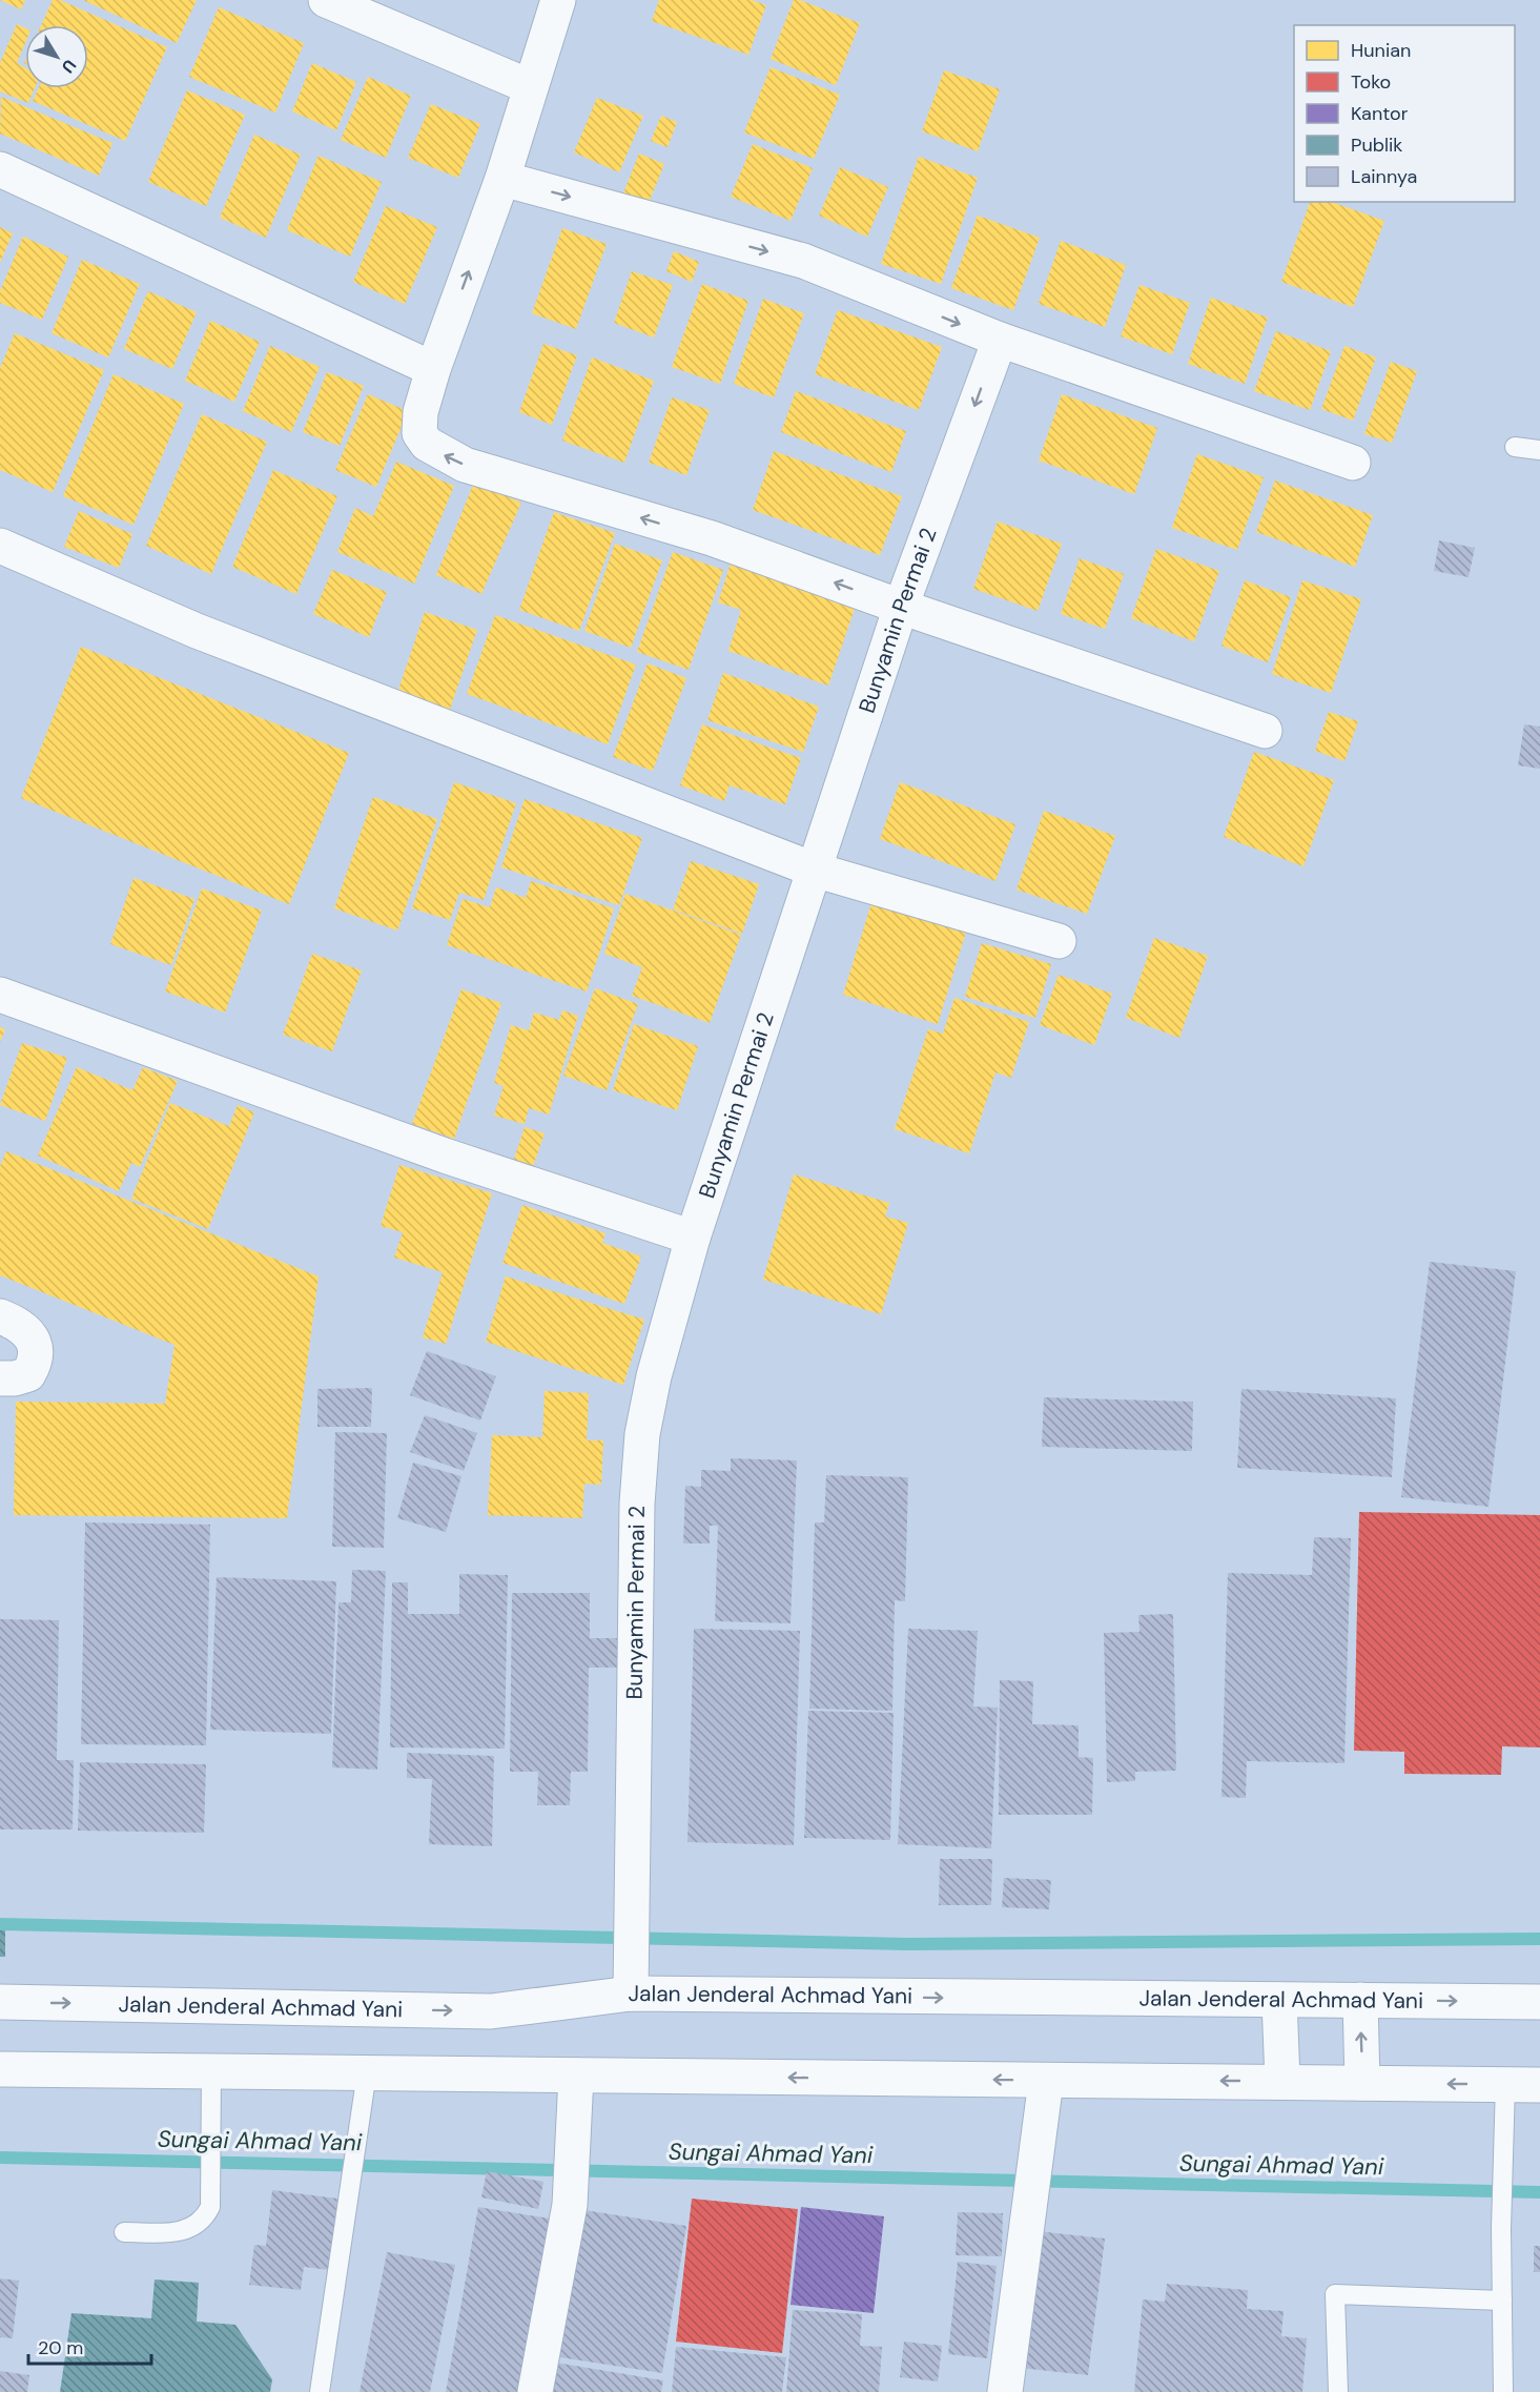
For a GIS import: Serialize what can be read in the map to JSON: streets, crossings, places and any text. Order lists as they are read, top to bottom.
{
  "streets": {
    "main road": ["Bunyamin Permai 2", "Jalan Jenderal Achmad Yani"]
  },
  "crossings": [
    ["Bunyamin Permai 2", "Jalan Jenderal Achmad Yani"]
  ],
  "water": ["Sungai Ahmad Yani"],
  "legend": [
    "Hunian",
    "Toko",
    "Kantor",
    "Publik",
    "Lainnya"
  ],
  "scale_bar": "20 m",
  "north": "bottom right"
}
